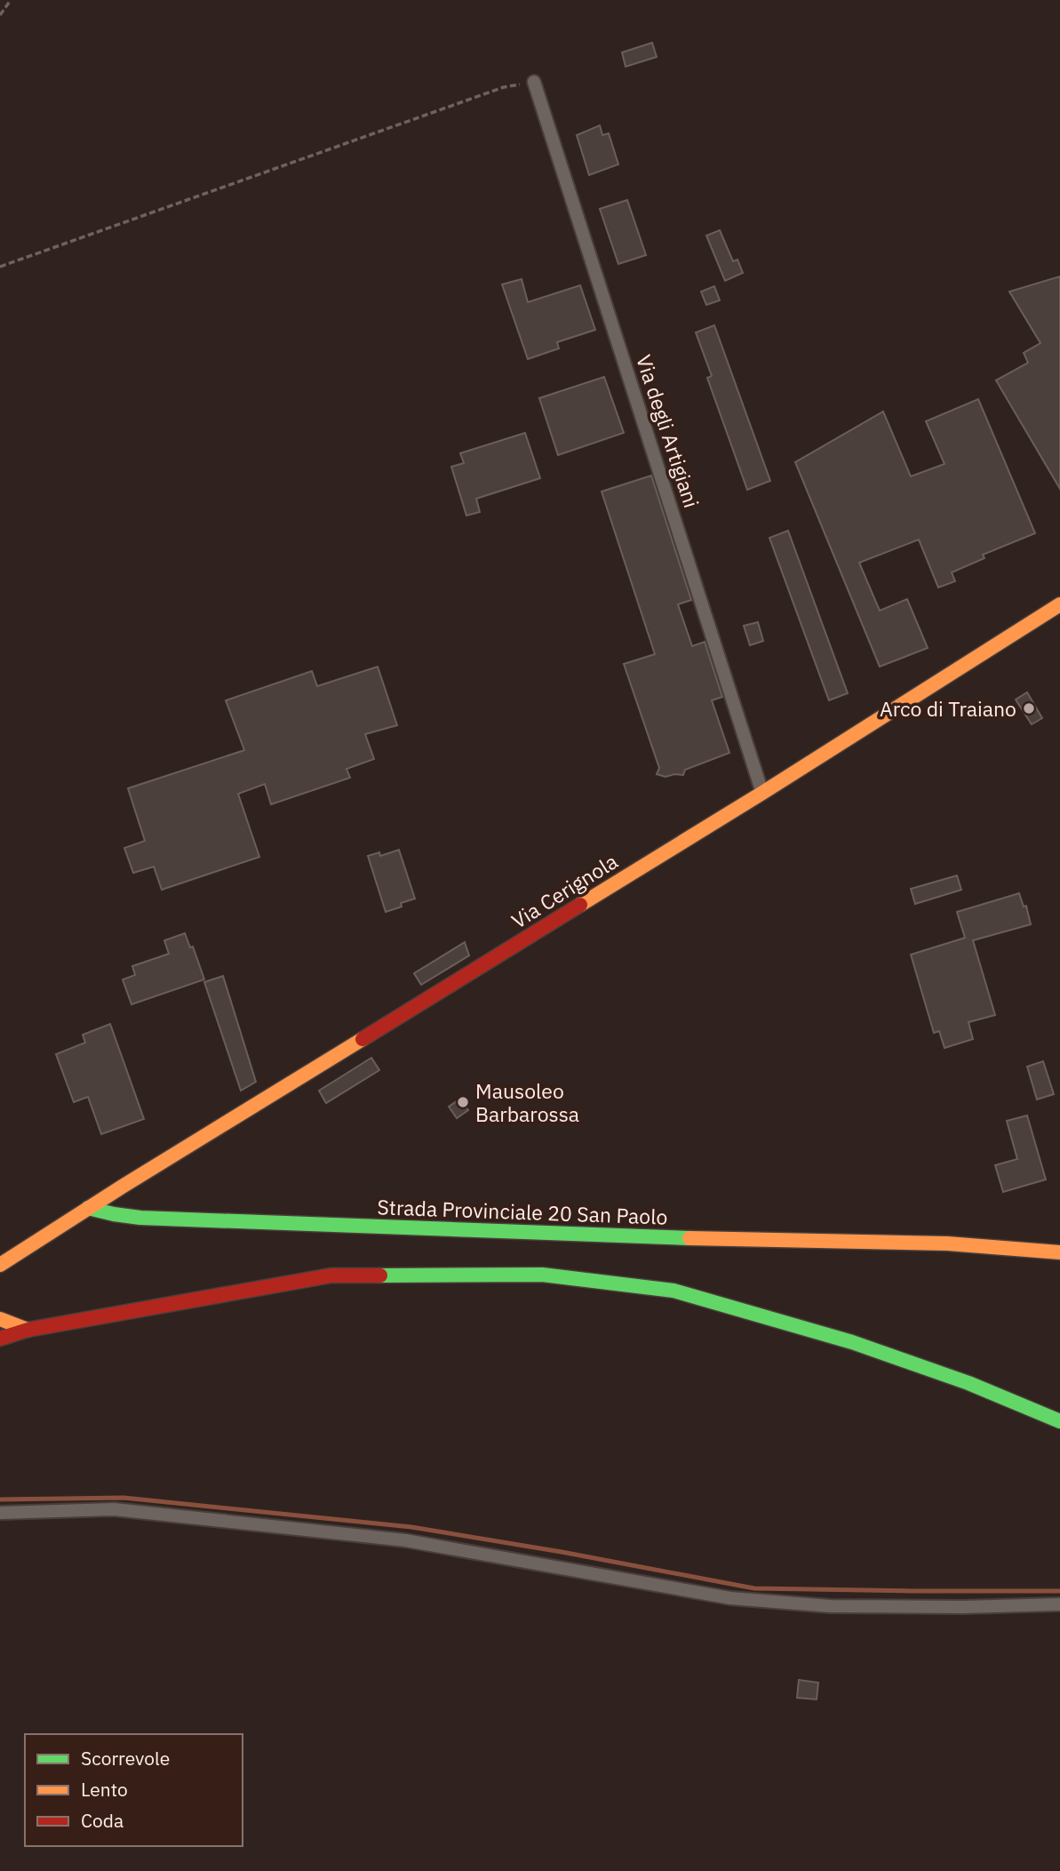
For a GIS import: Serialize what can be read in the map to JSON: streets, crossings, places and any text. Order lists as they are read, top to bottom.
{
  "streets": {
    "street": ["Via degli Artigiani", "Via Cerignola", "Strada Provinciale 20 San Paolo"]
  },
  "crossings": [
    ["Via degli Artigiani", "Via Cerignola"],
    ["Via Cerignola", "Strada Provinciale 20 San Paolo"]
  ],
  "places": ["Arco di Traiano", "Mausoleo Barbarossa"],
  "legend": ["Scorrevole", "Lento", "Coda"]
}
